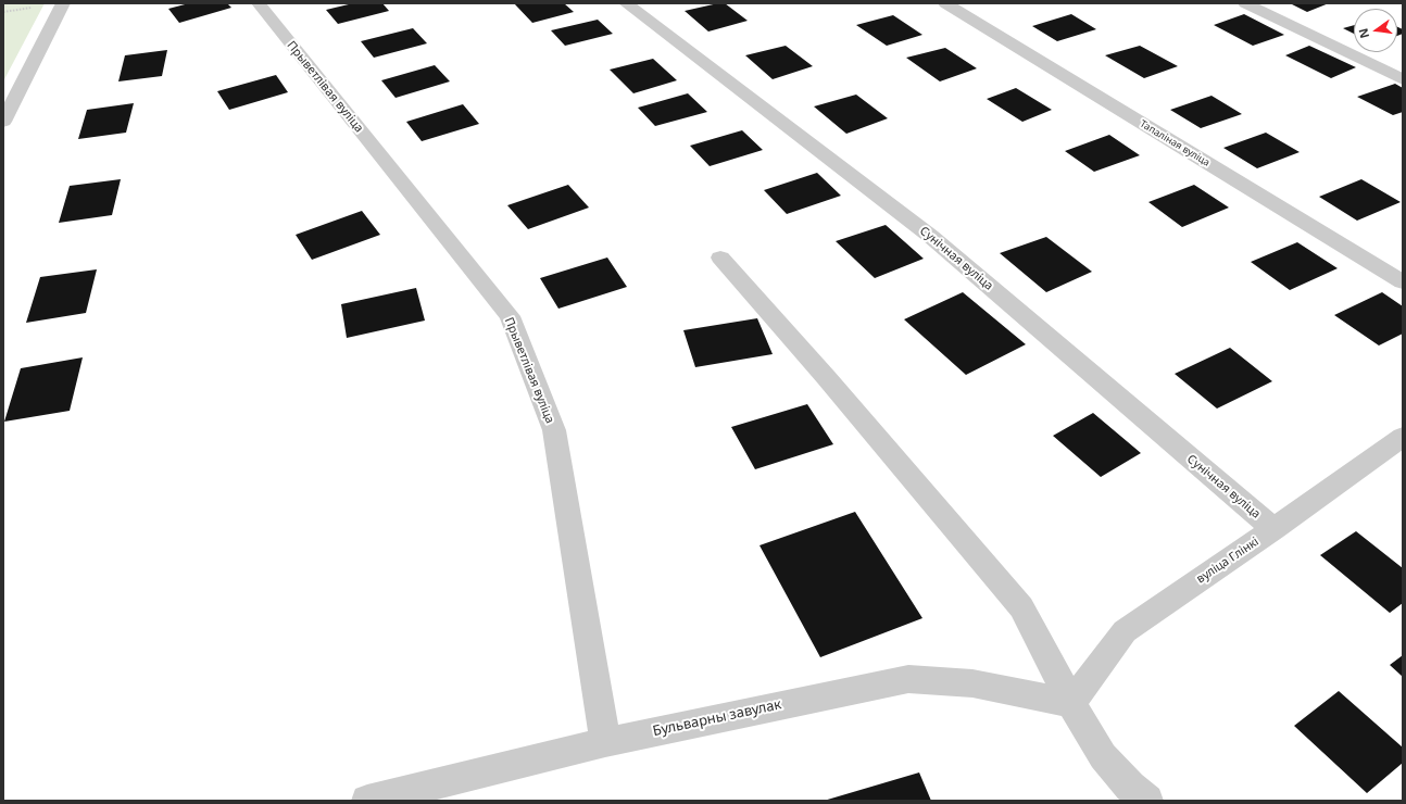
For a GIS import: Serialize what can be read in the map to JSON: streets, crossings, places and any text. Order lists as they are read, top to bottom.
{
  "streets": {
    "street": [
      "Прыветлівая вуліца",
      "Тапаліная вуліца",
      "Сунічная вуліца",
      "вуліца Глінкі",
      "Бульварны завулак"
    ]
  },
  "crossings": [
    ["Прыветлівая вуліца", "Бульварны завулак"],
    ["Сунічная вуліца", "вуліца Глінкі"],
    ["вуліца Глінкі", "Бульварны завулак"]
  ],
  "north": "left"
}
